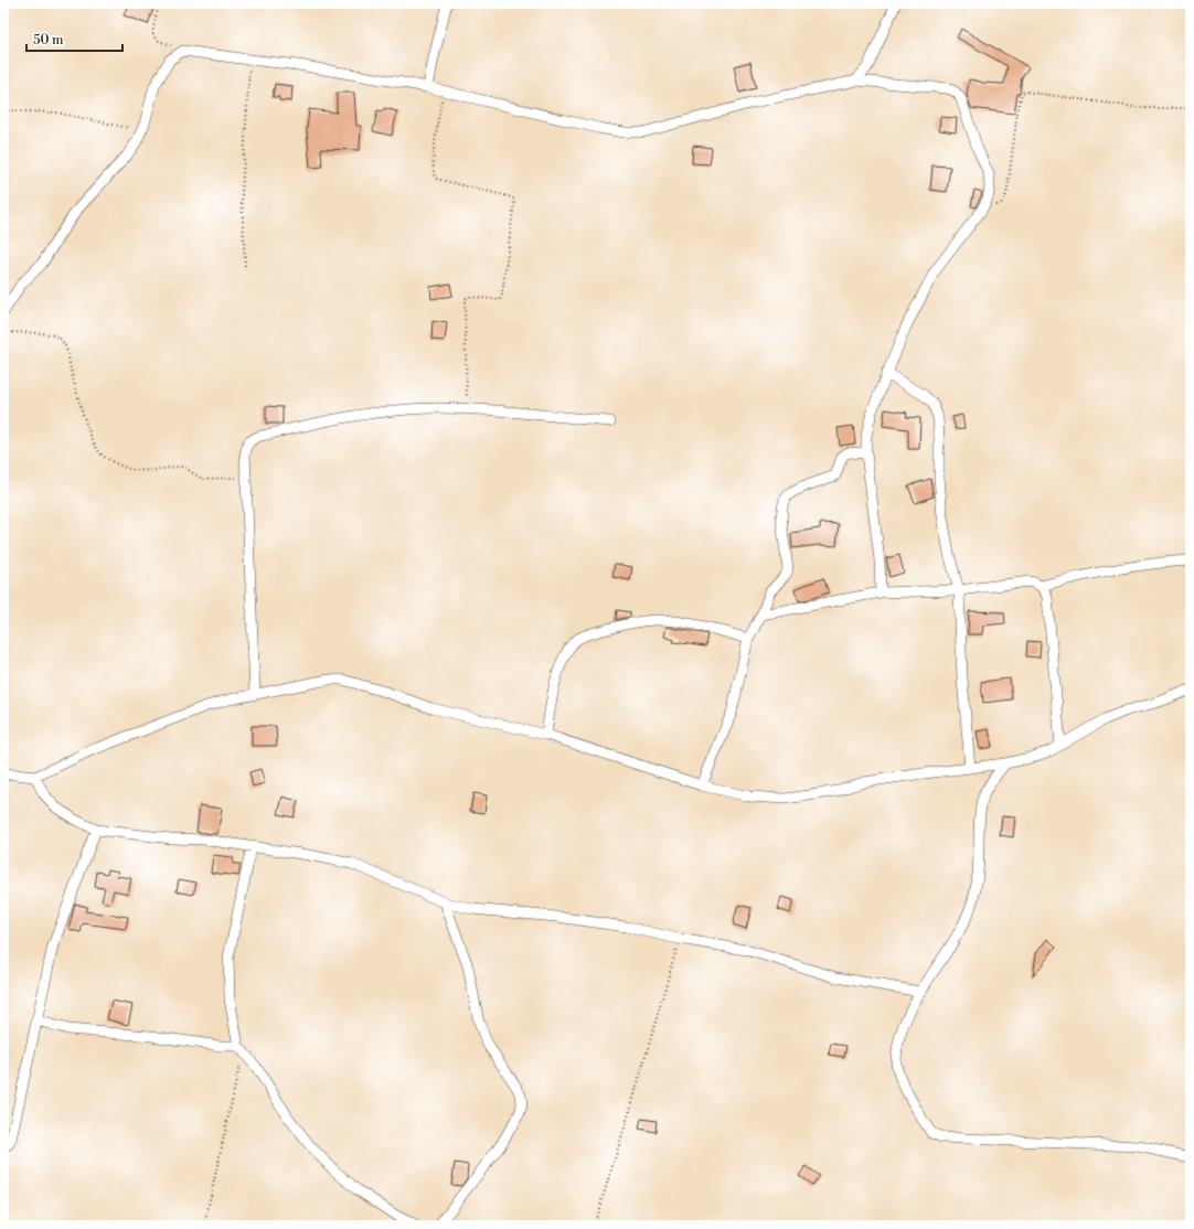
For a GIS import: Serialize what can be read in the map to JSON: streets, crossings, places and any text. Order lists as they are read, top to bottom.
{
  "scale_bar": "50 m"
}
